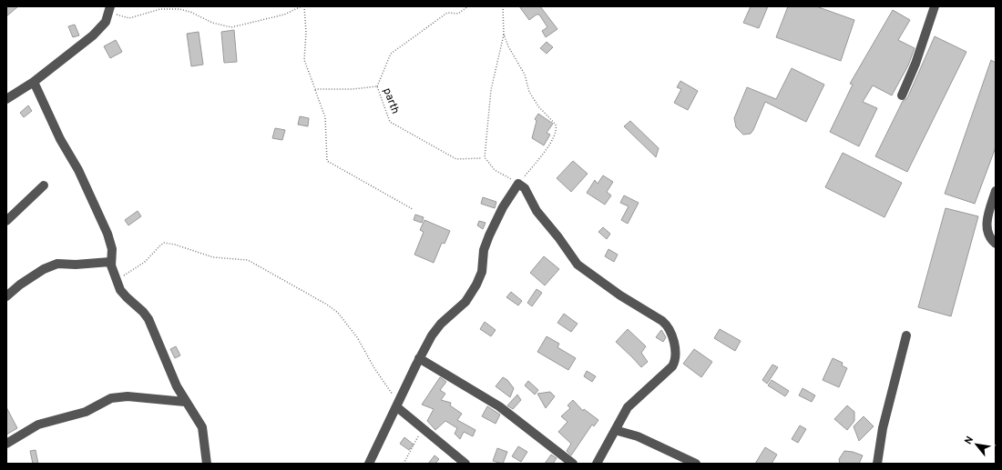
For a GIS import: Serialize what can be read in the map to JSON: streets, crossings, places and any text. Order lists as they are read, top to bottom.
{
  "streets": {
    "path": ["parth"]
  },
  "north": "top left"
}
